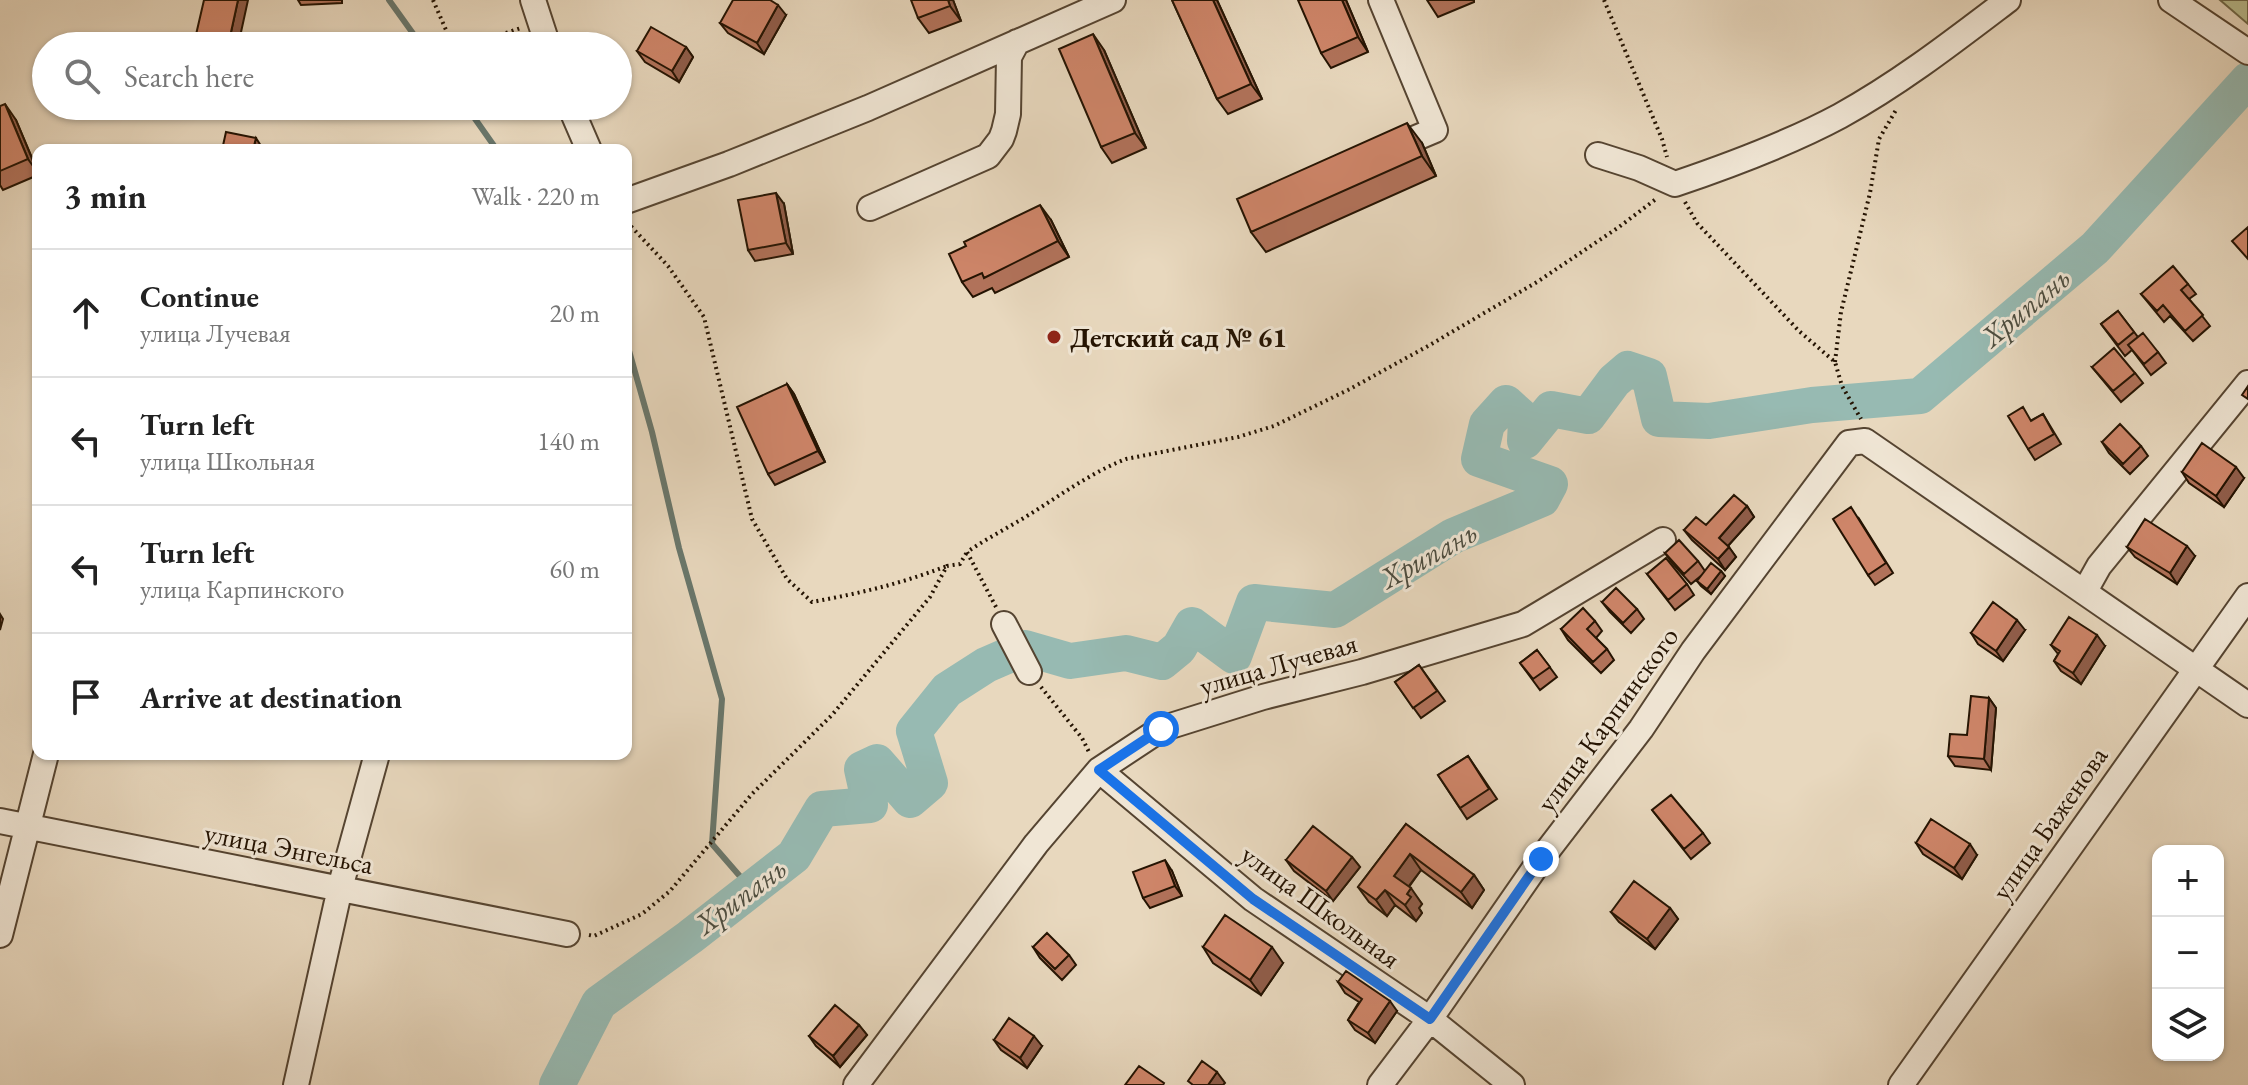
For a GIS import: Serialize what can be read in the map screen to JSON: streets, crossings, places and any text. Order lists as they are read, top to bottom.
{
  "streets": {
    "street": [
      "улица Лучевая",
      "улица Карпинского",
      "улица Баженова",
      "улица Энгельса",
      "улица Школьная"
    ]
  },
  "crossings": [
    ["улица Лучевая", "улица Школьная"],
    ["улица Карпинского", "улица Школьная"]
  ],
  "water": ["Хрипань"],
  "places": ["Детский сад № 61"],
  "page": {
    "search": "Search here",
    "heading": ["3 min", "Walk · 220 m"],
    "list": [
      ["Continue", "улица Лучевая", "20 m"],
      ["Turn left", "улица Школьная", "140 m"],
      ["Turn left", "улица Карпинского", "60 m"],
      "Arrive at destination"
    ],
    "map_buttons": ["+", "−"]
  }
}
